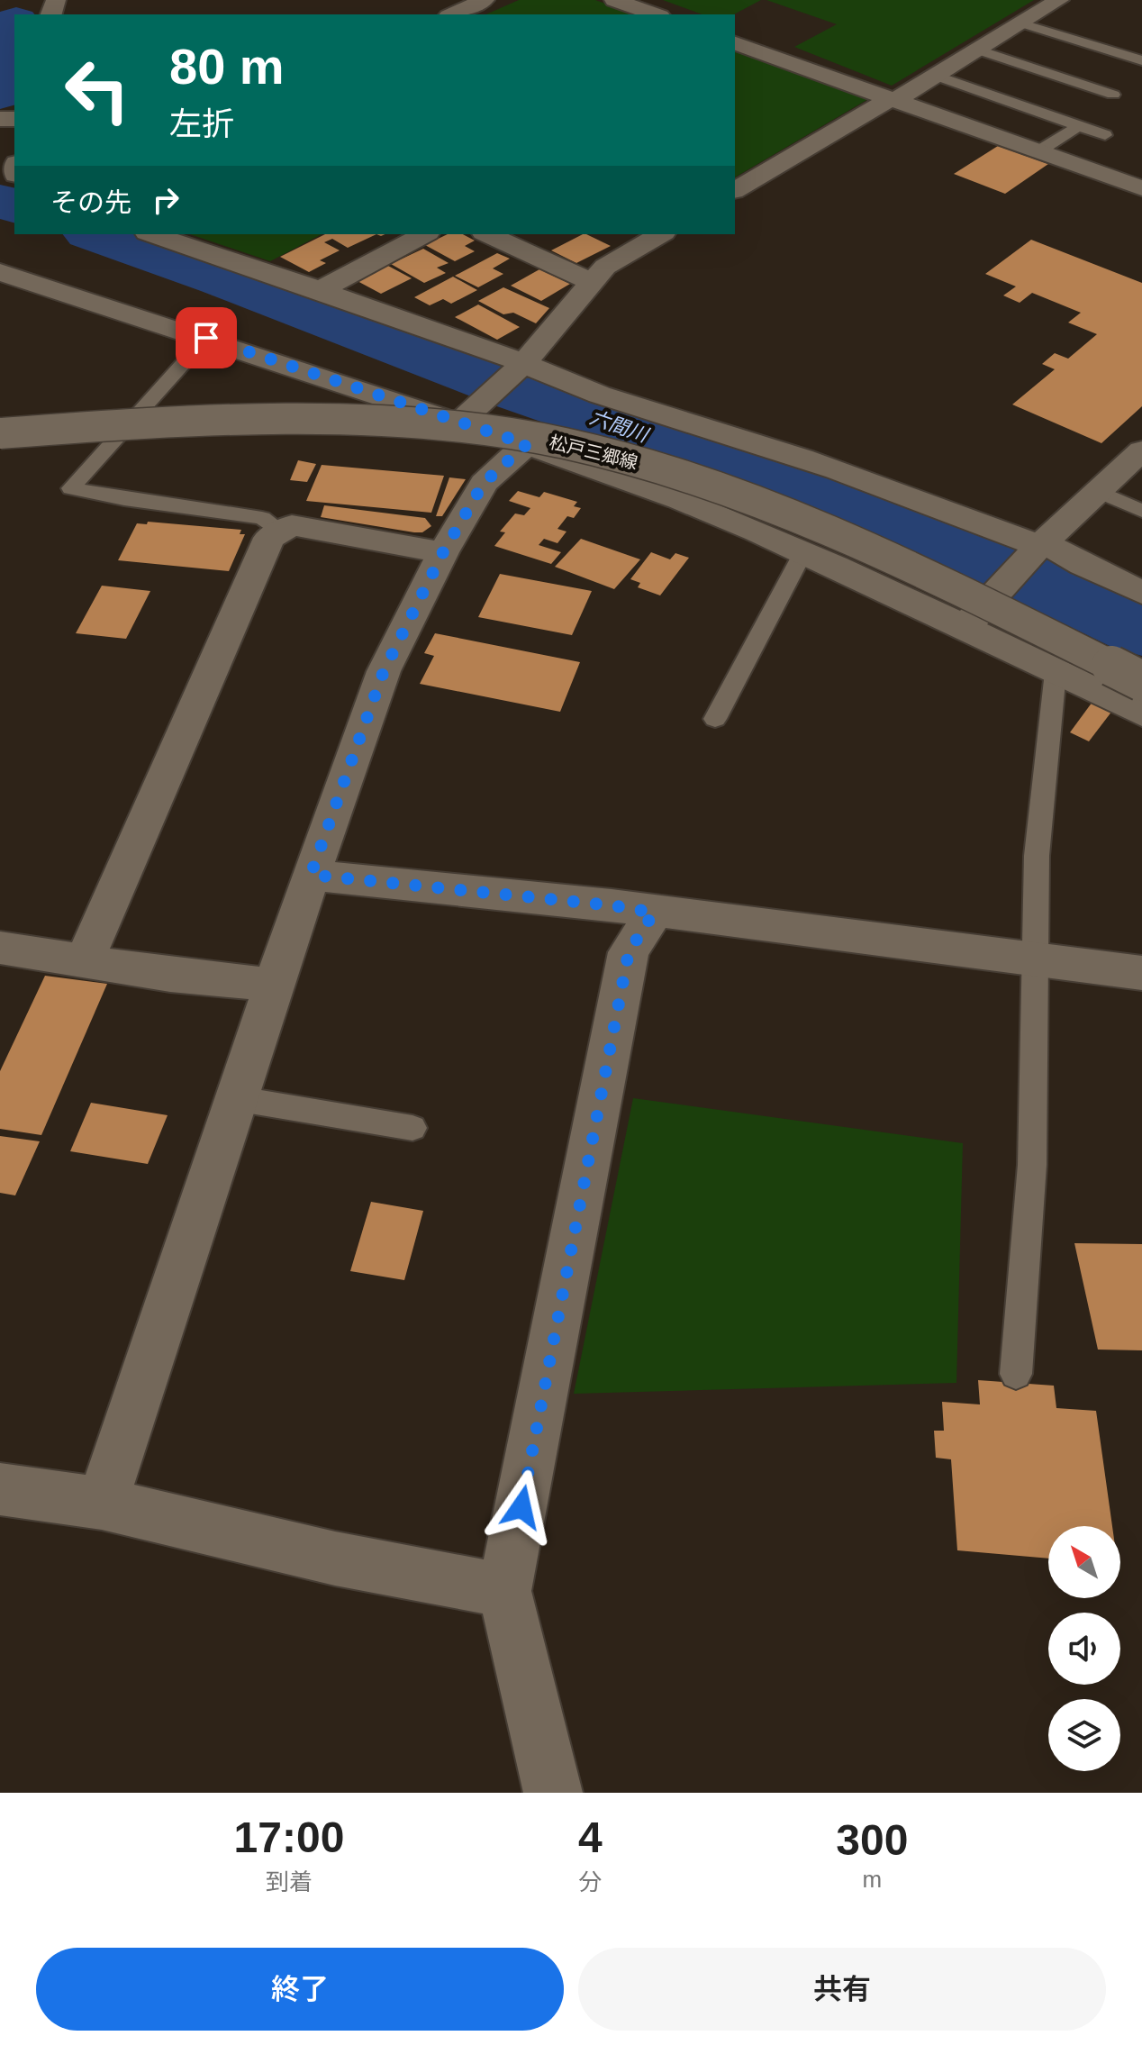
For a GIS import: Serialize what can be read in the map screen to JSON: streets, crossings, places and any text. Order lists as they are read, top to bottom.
{
  "streets": {
    "street": ["松戸三郷線"]
  },
  "water": ["六間川"],
  "north": "top left",
  "page": {
    "turn": ["80 m", "左折"],
    "then": "その先",
    "eta": [
      "17:00",
      "到着",
      "4",
      "分",
      "300",
      "m"
    ],
    "buttons": ["終了", "共有"]
  }
}
